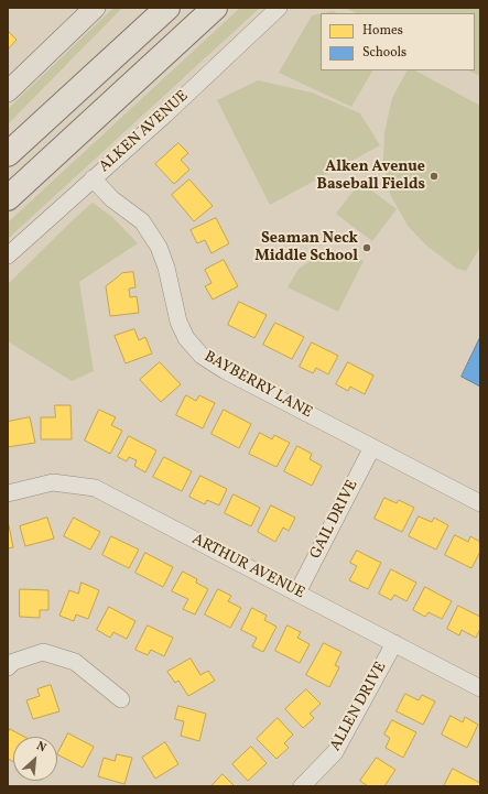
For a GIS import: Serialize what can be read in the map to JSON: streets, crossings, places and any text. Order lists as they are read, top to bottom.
{
  "streets": {
    "street": [
      "ALKEN AVENUE",
      "BAYBERRY LANE",
      "GAIL DRIVE",
      "ARTHUR AVENUE",
      "ALLEN DRIVE"
    ]
  },
  "crossings": [
    ["ALKEN AVENUE", "BAYBERRY LANE"],
    ["BAYBERRY LANE", "GAIL DRIVE"],
    ["GAIL DRIVE", "ARTHUR AVENUE"],
    ["ARTHUR AVENUE", "ALLEN DRIVE"]
  ],
  "places": ["Alken Avenue Baseball Fields", "Seaman Neck Middle School"],
  "legend": ["Homes", "Schools"],
  "north": "top right"
}
